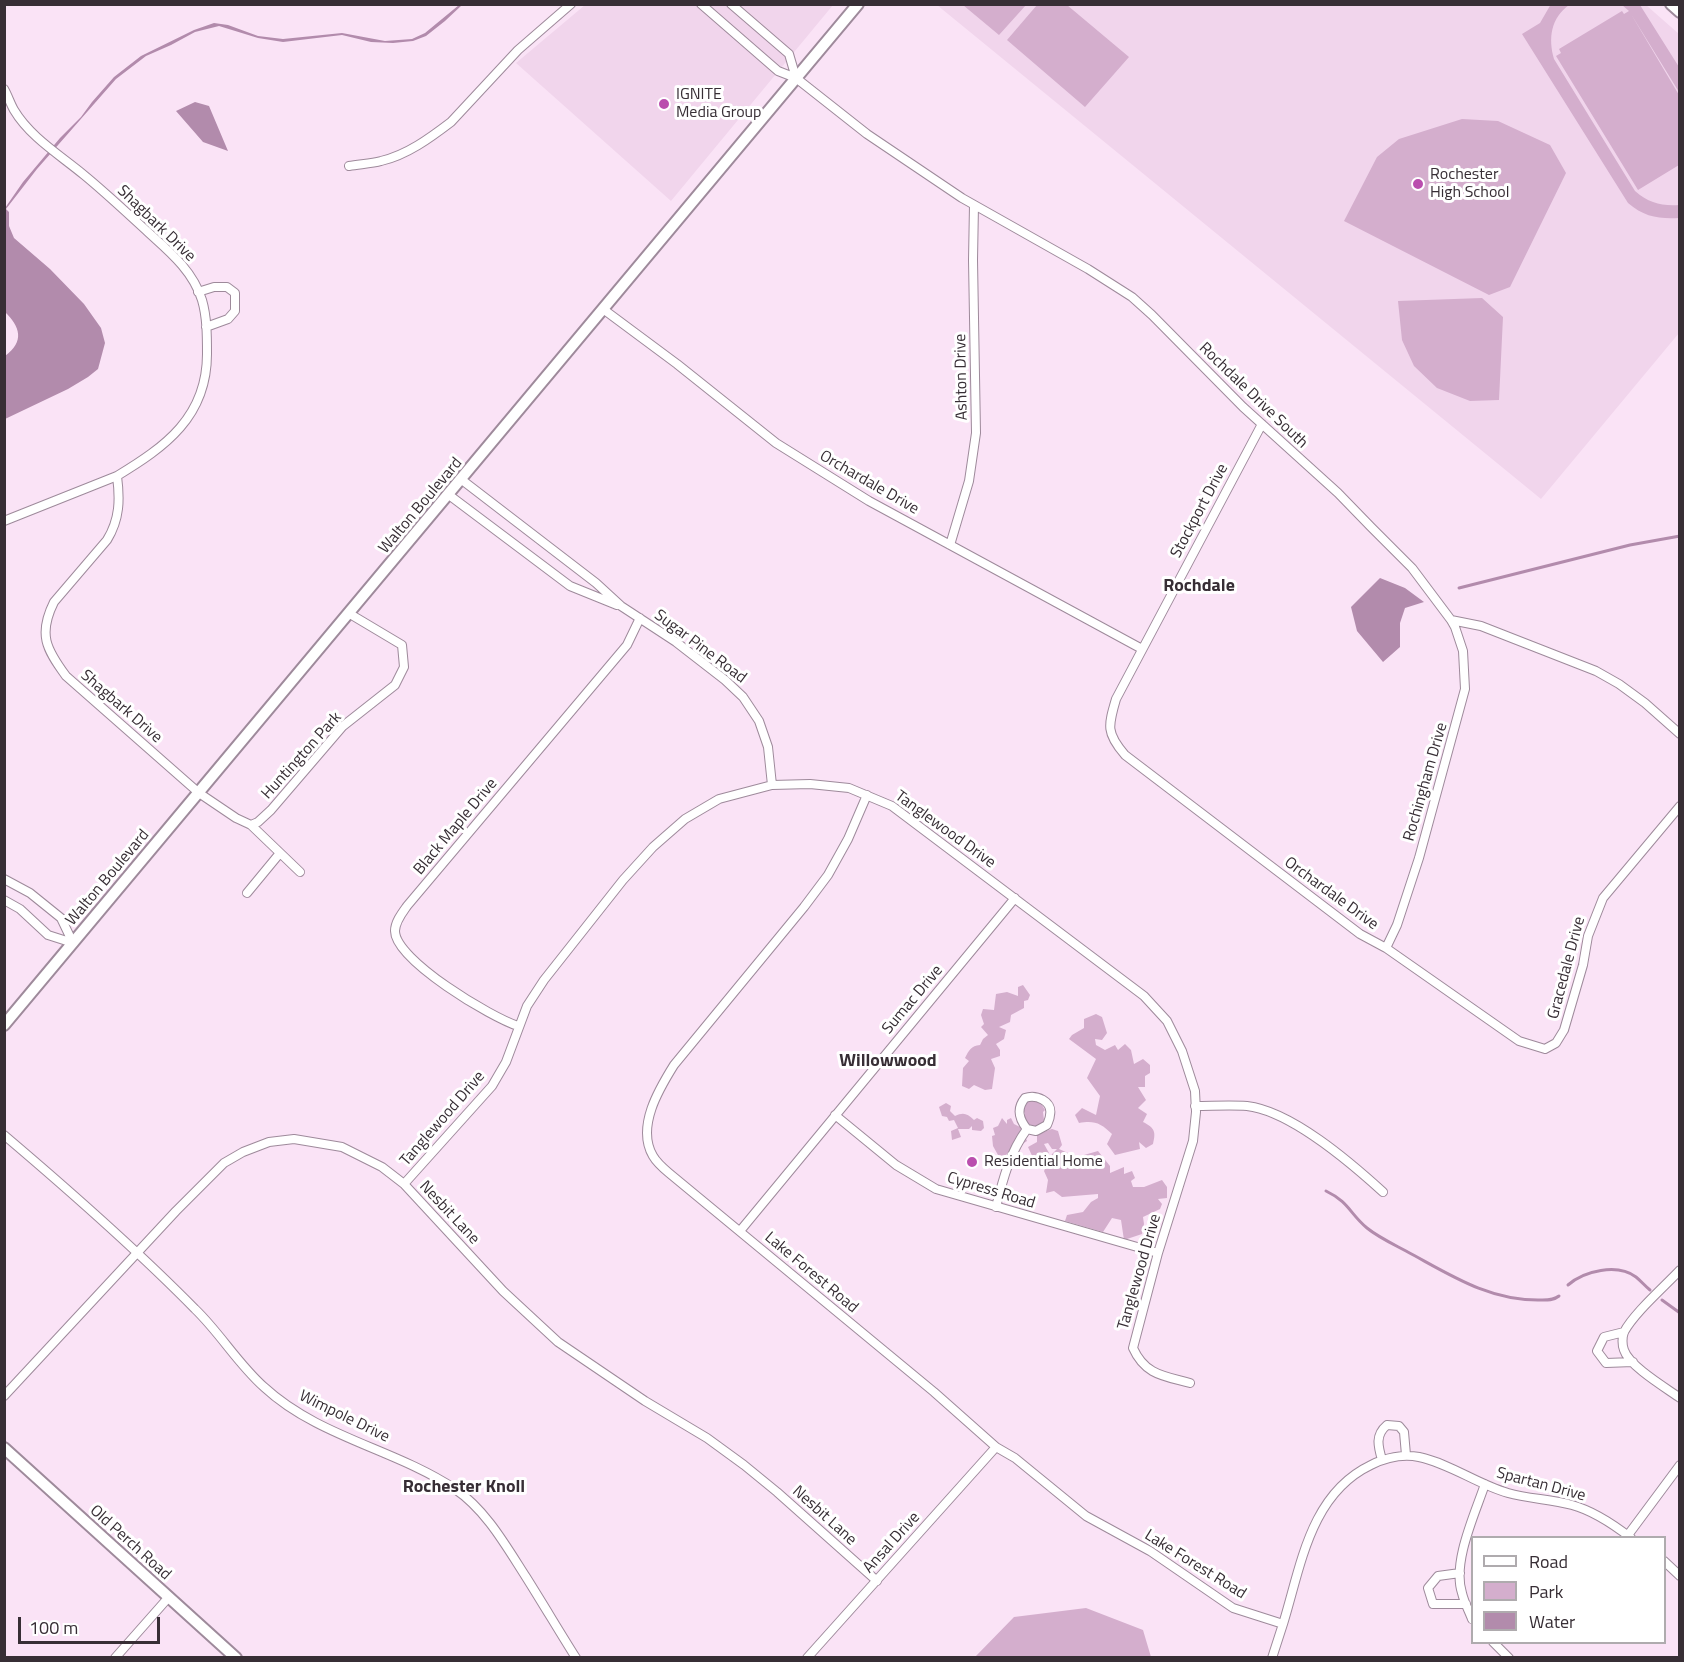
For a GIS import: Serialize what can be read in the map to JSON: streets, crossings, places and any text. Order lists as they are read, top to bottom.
{
  "streets": {
    "main road": ["Walton Boulevard", "Old Perch Road"],
    "street": [
      "Shagbark Drive",
      "Ashton Drive",
      "Rochdale Drive South",
      "Orchardale Drive",
      "Stockport Drive",
      "Sugar Pine Road",
      "Huntington Park",
      "Rochingham Drive",
      "Black Maple Drive",
      "Tanglewood Drive",
      "Gracedale Drive",
      "Sumac Drive",
      "Cypress Road",
      "Nesbit Lane",
      "Lake Forest Road",
      "Wimpole Drive",
      "Spartan Drive",
      "Ansal Drive"
    ]
  },
  "crossings": [
    ["Shagbark Drive", "Walton Boulevard"],
    ["Ashton Drive", "Rochdale Drive South"],
    ["Ashton Drive", "Orchardale Drive"],
    ["Rochdale Drive South", "Walton Boulevard"],
    ["Rochdale Drive South", "Stockport Drive"],
    ["Rochdale Drive South", "Rochingham Drive"],
    ["Orchardale Drive", "Walton Boulevard"],
    ["Orchardale Drive", "Stockport Drive"],
    ["Orchardale Drive", "Rochingham Drive"],
    ["Orchardale Drive", "Gracedale Drive"],
    ["Walton Boulevard", "Sugar Pine Road"],
    ["Walton Boulevard", "Huntington Park"],
    ["Sugar Pine Road", "Black Maple Drive"],
    ["Sugar Pine Road", "Tanglewood Drive"],
    ["Black Maple Drive", "Tanglewood Drive"],
    ["Tanglewood Drive", "Sumac Drive"],
    ["Tanglewood Drive", "Cypress Road"],
    ["Tanglewood Drive", "Nesbit Lane"],
    ["Tanglewood Drive", "Lake Forest Road"],
    ["Sumac Drive", "Cypress Road"],
    ["Sumac Drive", "Lake Forest Road"],
    ["Nesbit Lane", "Wimpole Drive"],
    ["Nesbit Lane", "Ansal Drive"],
    ["Lake Forest Road", "Spartan Drive"],
    ["Lake Forest Road", "Ansal Drive"]
  ],
  "districts": ["Rochdale", "Willowwood", "Rochester Knoll"],
  "places": ["IGNITE Media Group", "Rochester High School", "Residential Home"],
  "legend": ["Road", "Park", "Water"],
  "scale_bar": "100 m"
}
